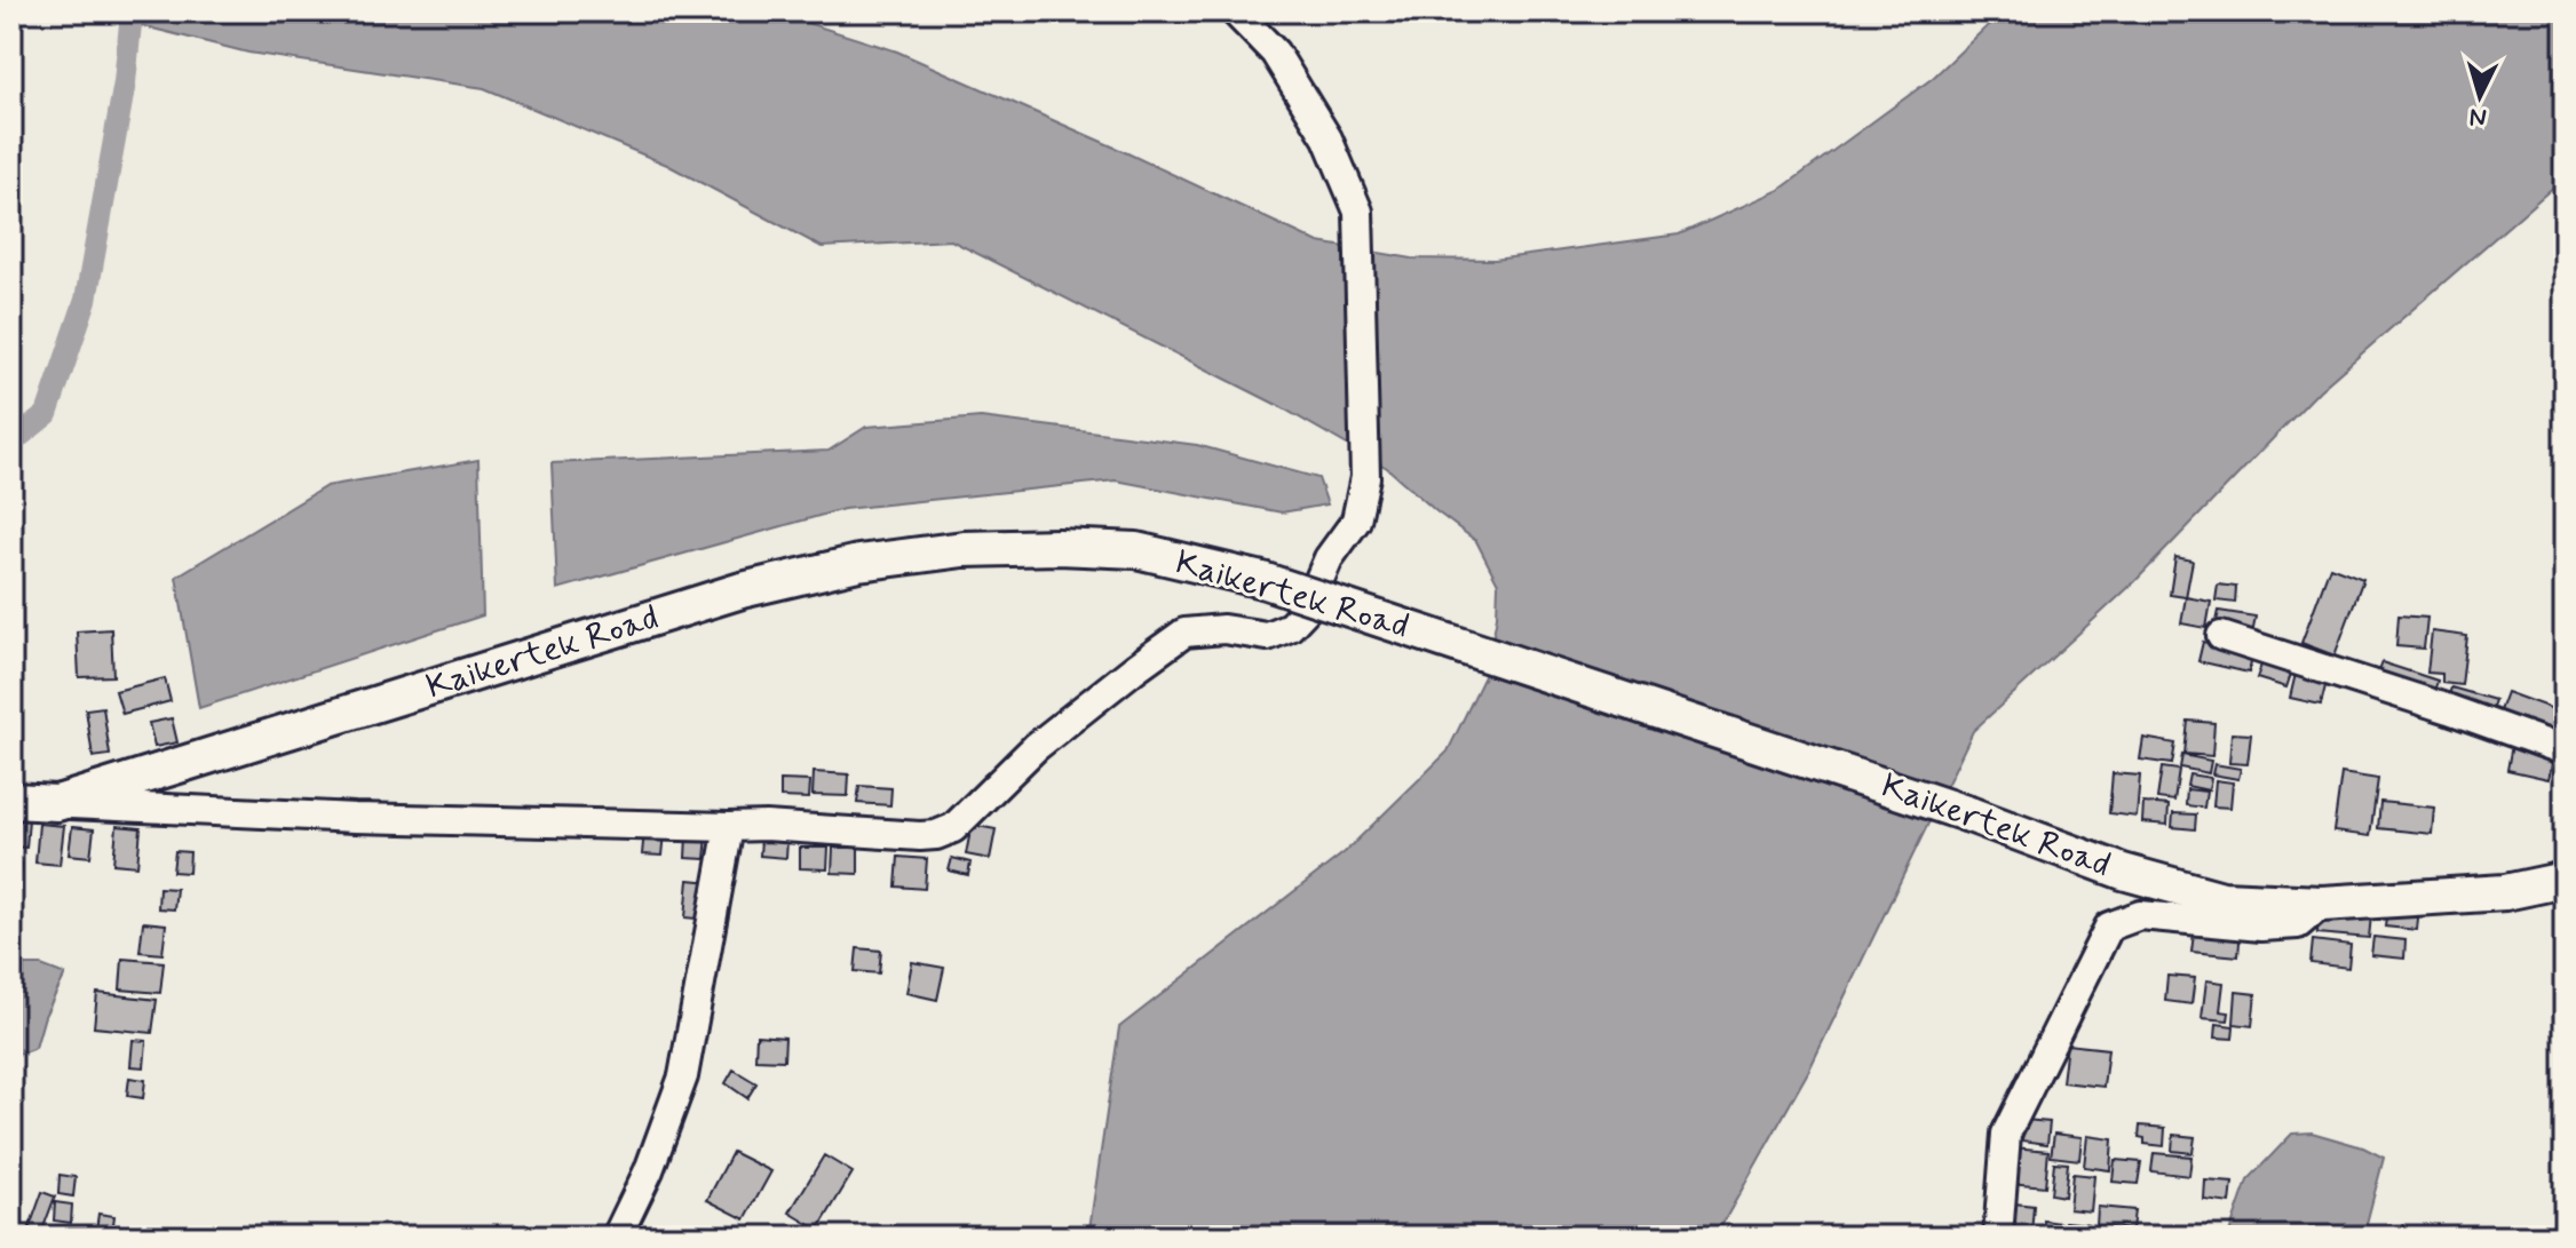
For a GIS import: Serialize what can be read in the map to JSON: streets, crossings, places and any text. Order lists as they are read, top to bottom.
{
  "streets": {
    "main road": ["Kaikertek Road"]
  },
  "north": "bottom"
}
